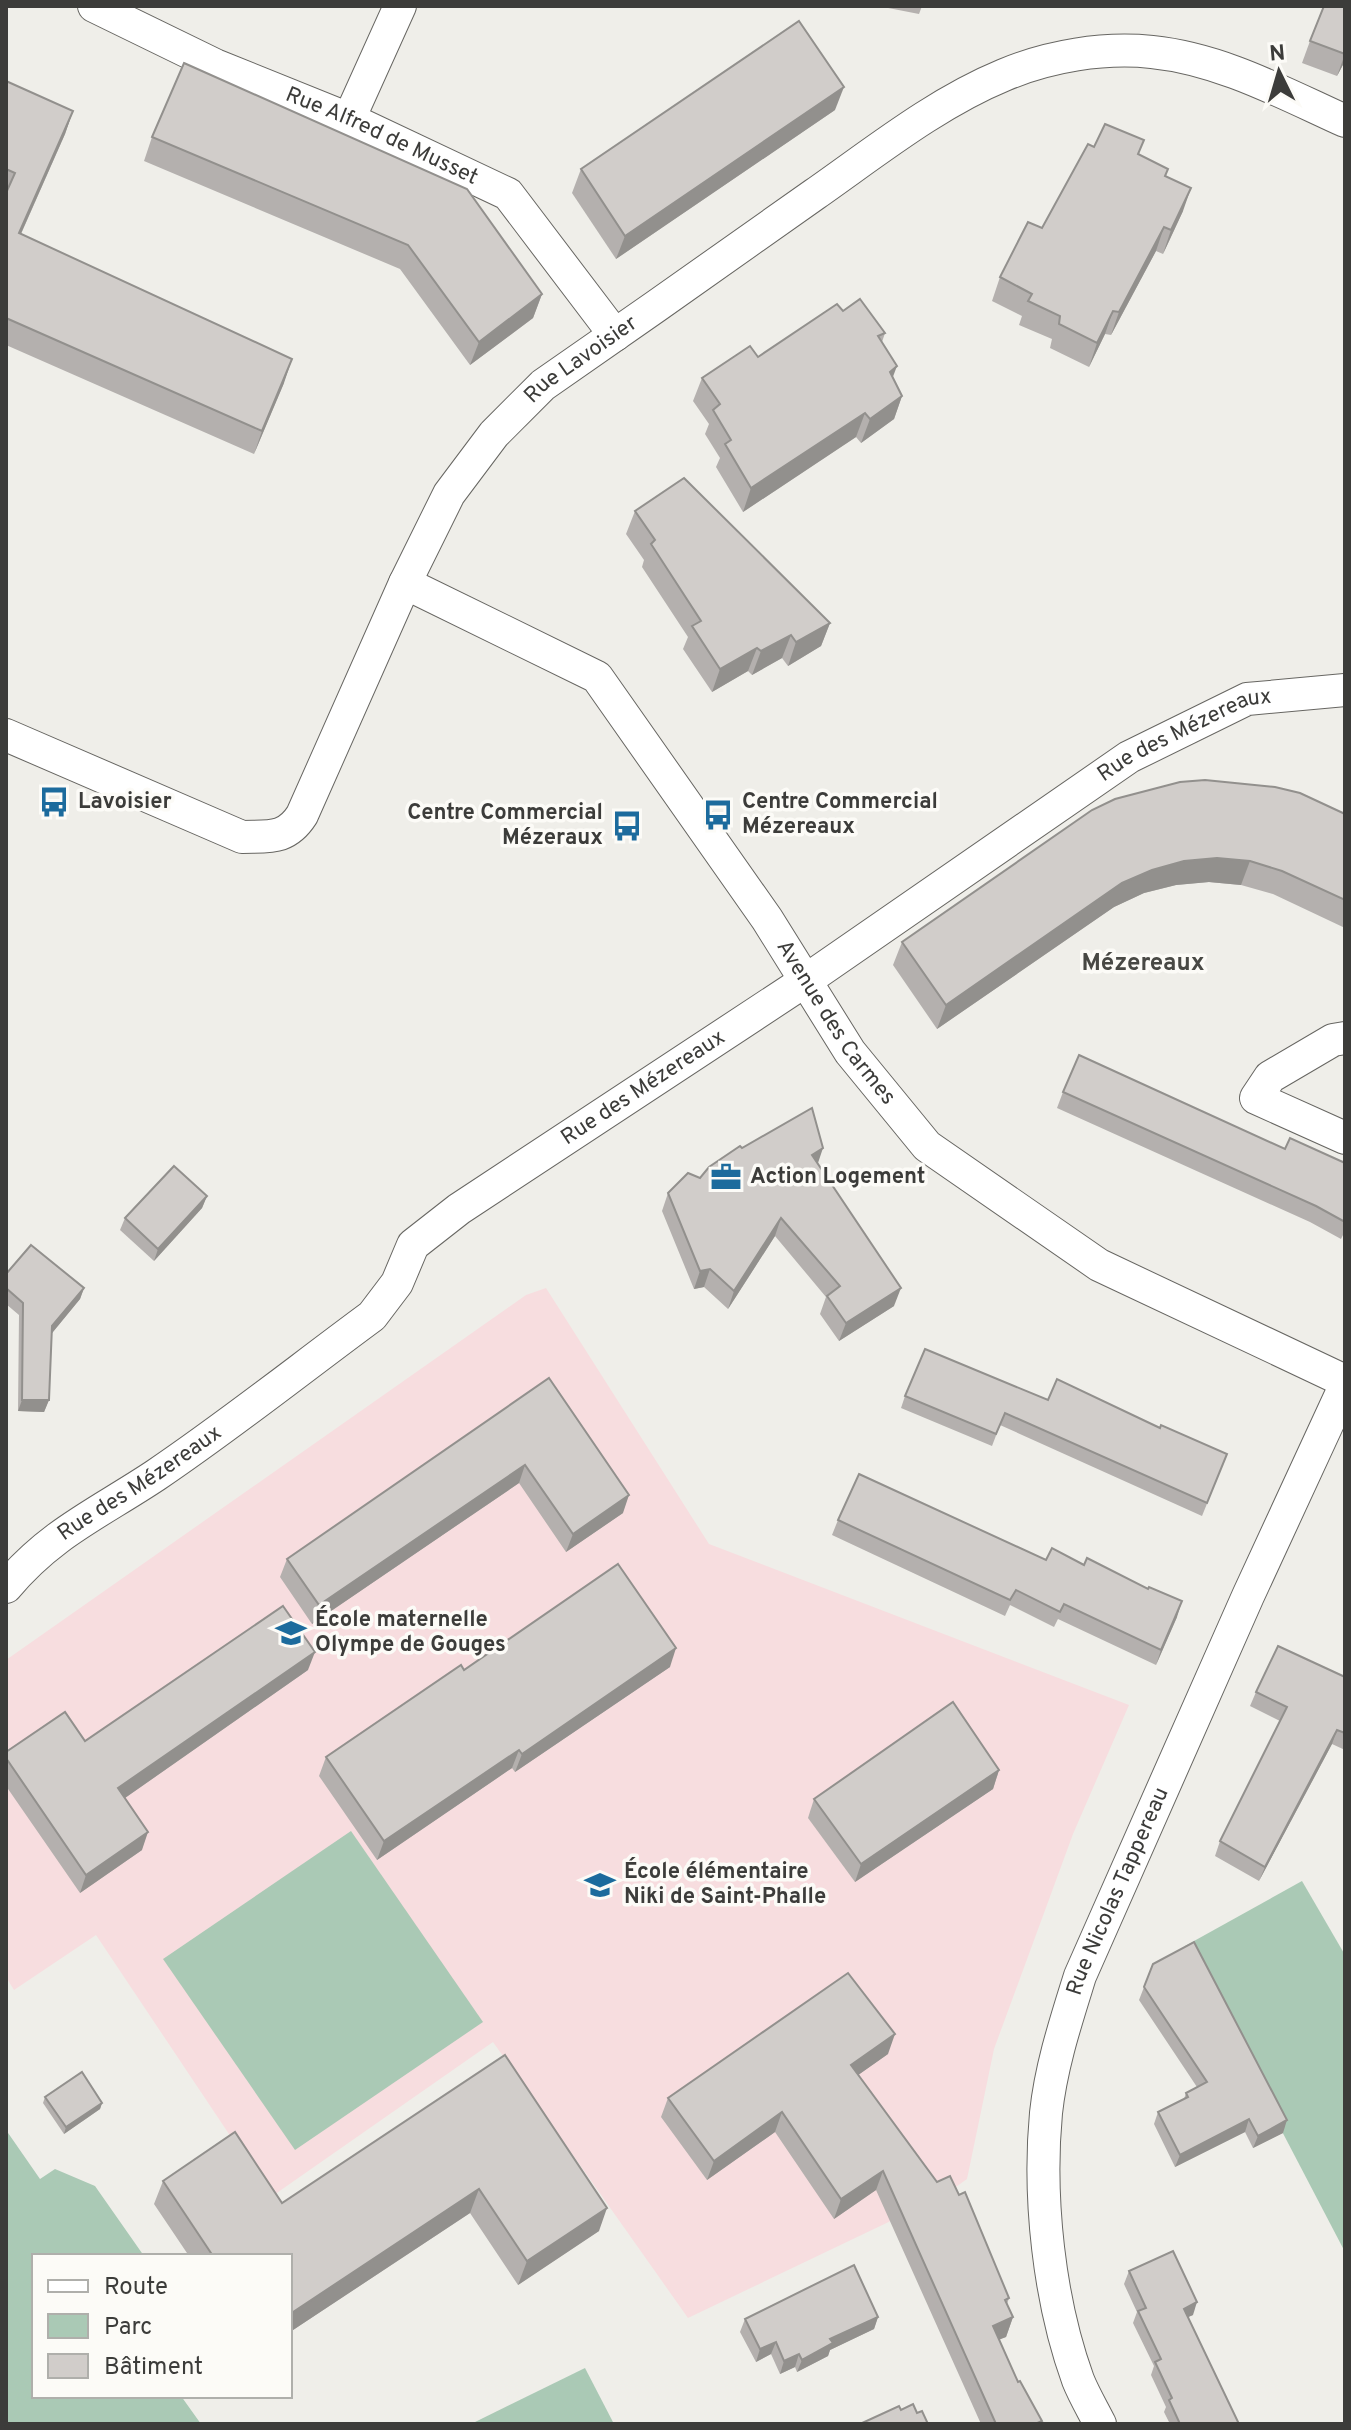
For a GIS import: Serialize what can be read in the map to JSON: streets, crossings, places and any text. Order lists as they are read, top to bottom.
{
  "streets": {
    "street": [
      "Rue Alfred de Musset",
      "Rue Lavoisier",
      "Rue des Mézereaux",
      "Avenue des Carmes",
      "Rue Nicolas Tappereau"
    ]
  },
  "crossings": [
    ["Rue Alfred de Musset", "Rue Lavoisier"],
    ["Rue Lavoisier", "Avenue des Carmes"],
    ["Rue des Mézereaux", "Avenue des Carmes"],
    ["Avenue des Carmes", "Rue Nicolas Tappereau"]
  ],
  "districts": ["Mézereaux"],
  "places": {
    "bus stop": ["Lavoisier", "Centre Commercial Mézereaux", "Centre Commercial Mézeraux"],
    "office": ["Action Logement"],
    "school or university": ["École maternelle Olympe de Gouges", "École élémentaire Niki de Saint-Phalle"]
  },
  "legend": ["Route", "Parc", "Bâtiment"],
  "north": "top"
}
